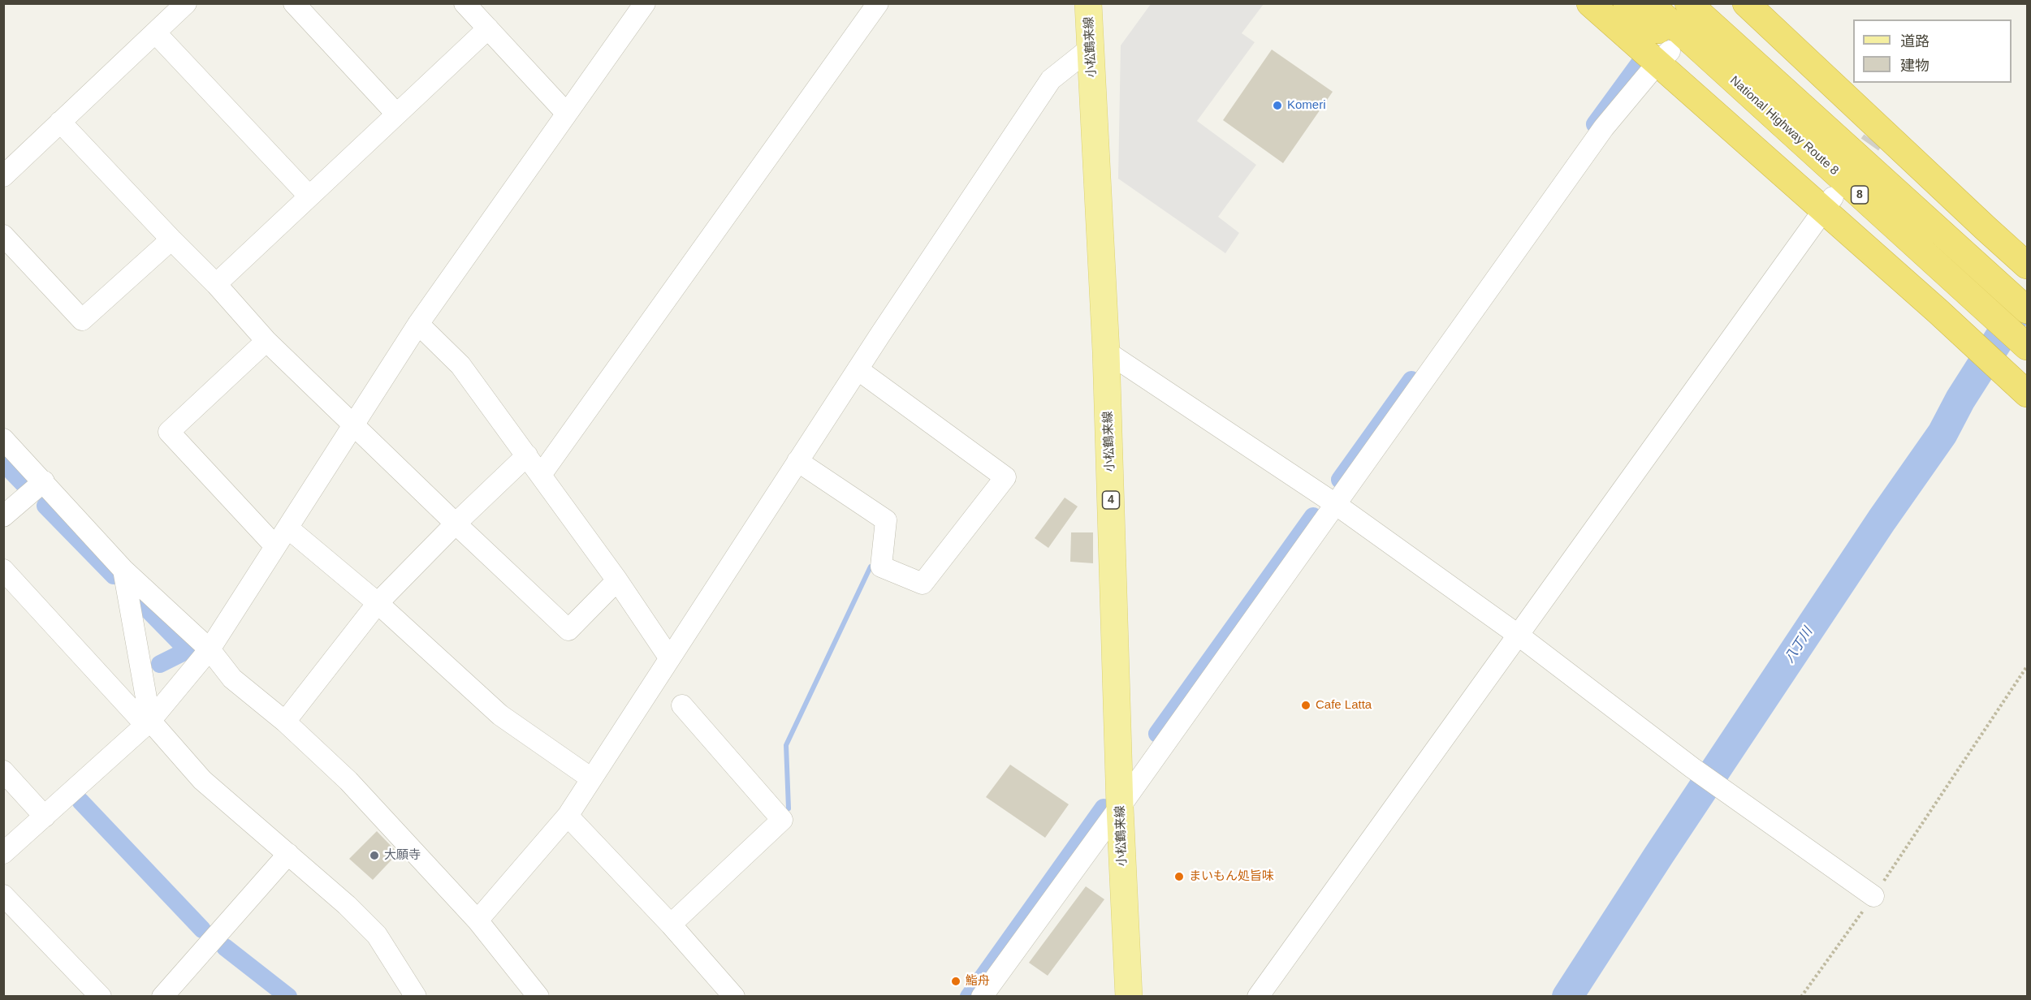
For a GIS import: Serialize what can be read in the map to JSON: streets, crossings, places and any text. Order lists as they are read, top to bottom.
{
  "streets": {
    "highway": ["National Highway Route 8", "8"],
    "main road": ["小松鶴来線", "4"]
  },
  "crossings": [
    ["National Highway Route 8", "8"]
  ],
  "water": ["八丁川"],
  "places": [
    "Komeri",
    "Cafe Latta",
    "大願寺",
    "まいもん処旨味",
    "鮨舟"
  ],
  "legend": ["道路", "建物"]
}
